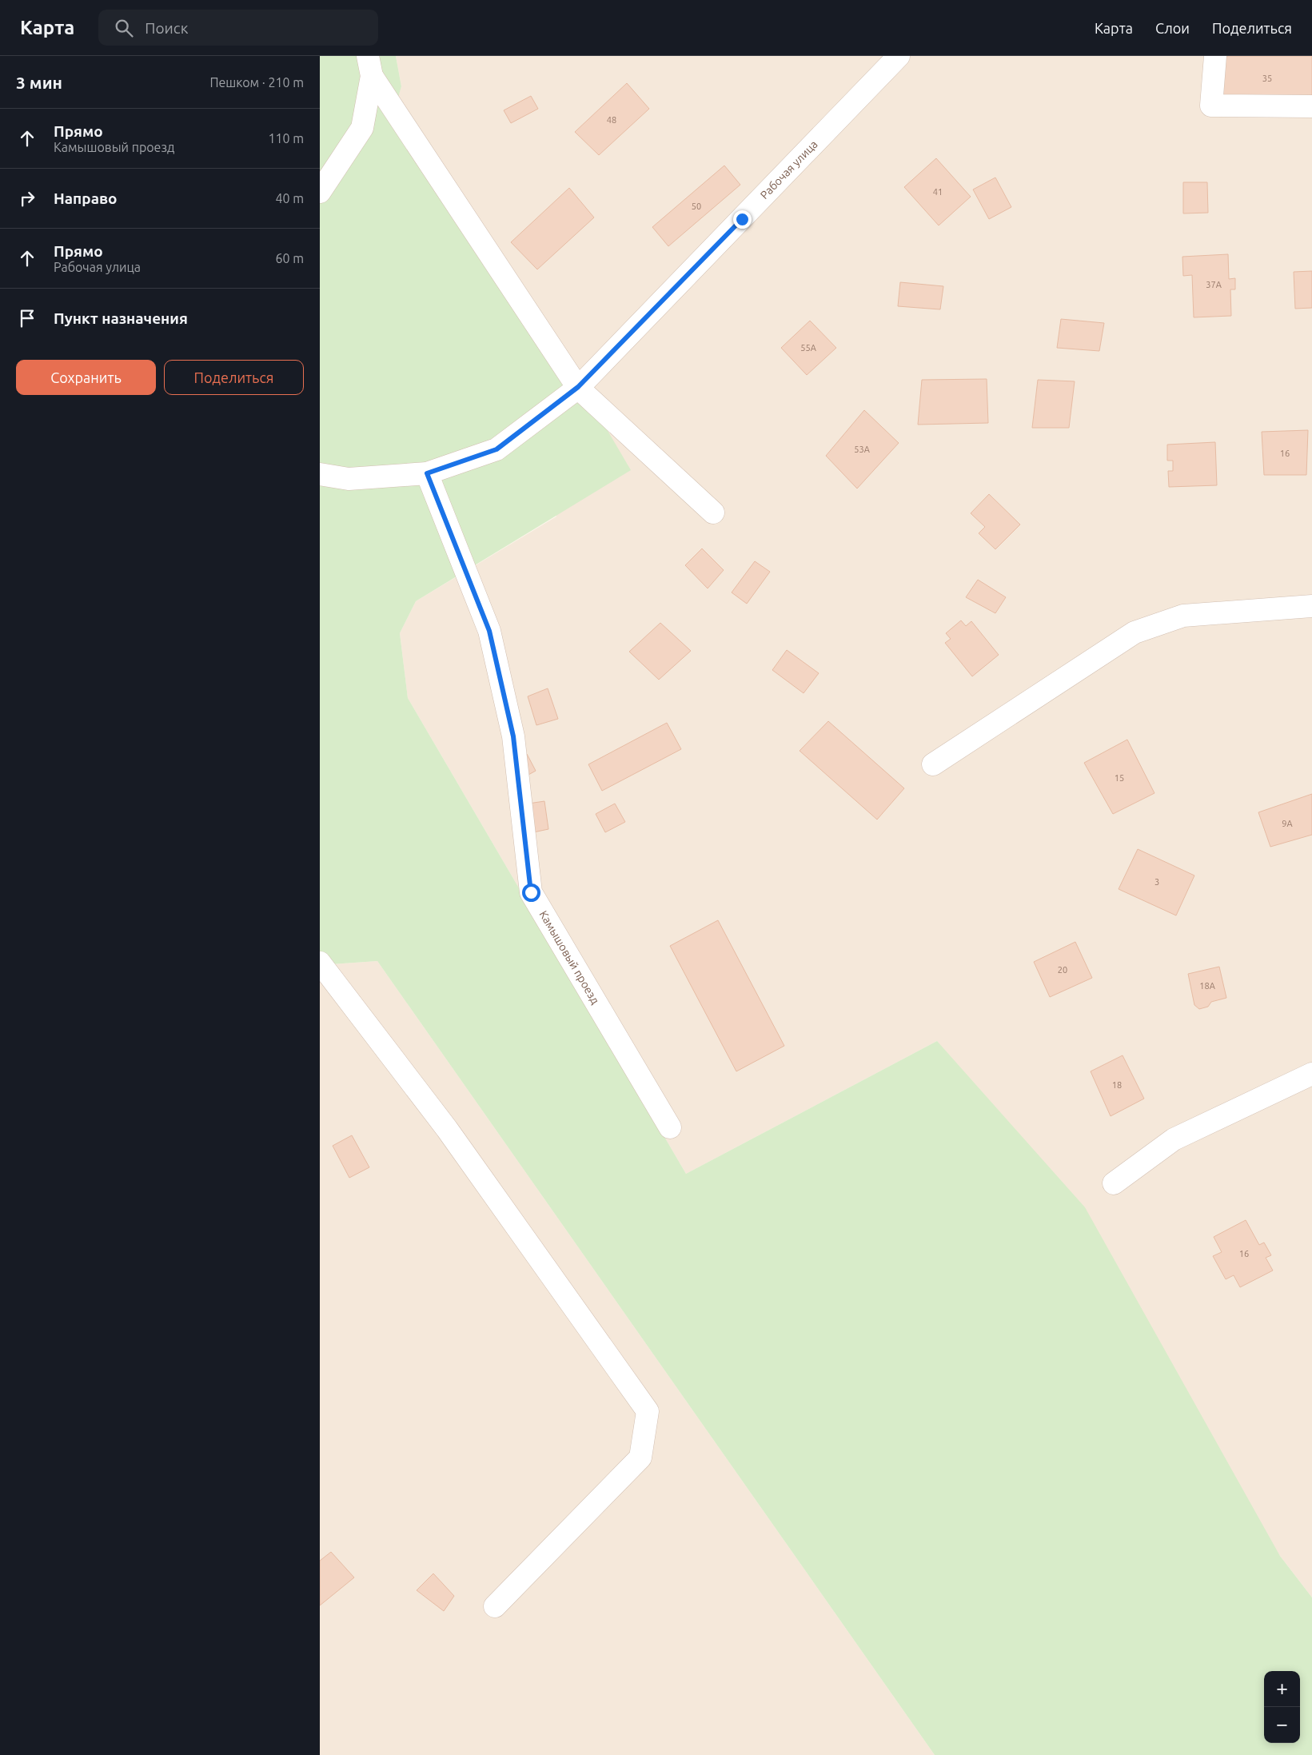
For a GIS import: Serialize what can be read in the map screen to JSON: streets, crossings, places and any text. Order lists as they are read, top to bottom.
{
  "streets": {
    "street": ["Рабочая улица", "Камышовый проезд"]
  },
  "crossings": [
    ["Рабочая улица", "Камышовый проезд"]
  ],
  "house_numbers": [
    "35",
    "48",
    "41",
    "50",
    "37А",
    "55А",
    "53А",
    "16",
    "15",
    "9А",
    "3",
    "20",
    "18А",
    "18",
    "16"
  ],
  "page": {
    "header": "Карта",
    "search": "Поиск",
    "nav": ["Карта", "Слои", "Поделиться"],
    "heading": ["3 мин", "Пешком · 210 m"],
    "list": [
      ["Прямо", "Камышовый проезд", "110 m"],
      ["Направо", "40 m"],
      ["Прямо", "Рабочая улица", "60 m"],
      "Пункт назначения"
    ],
    "buttons": ["Сохранить", "Поделиться"],
    "map_buttons": ["+", "−"]
  }
}
